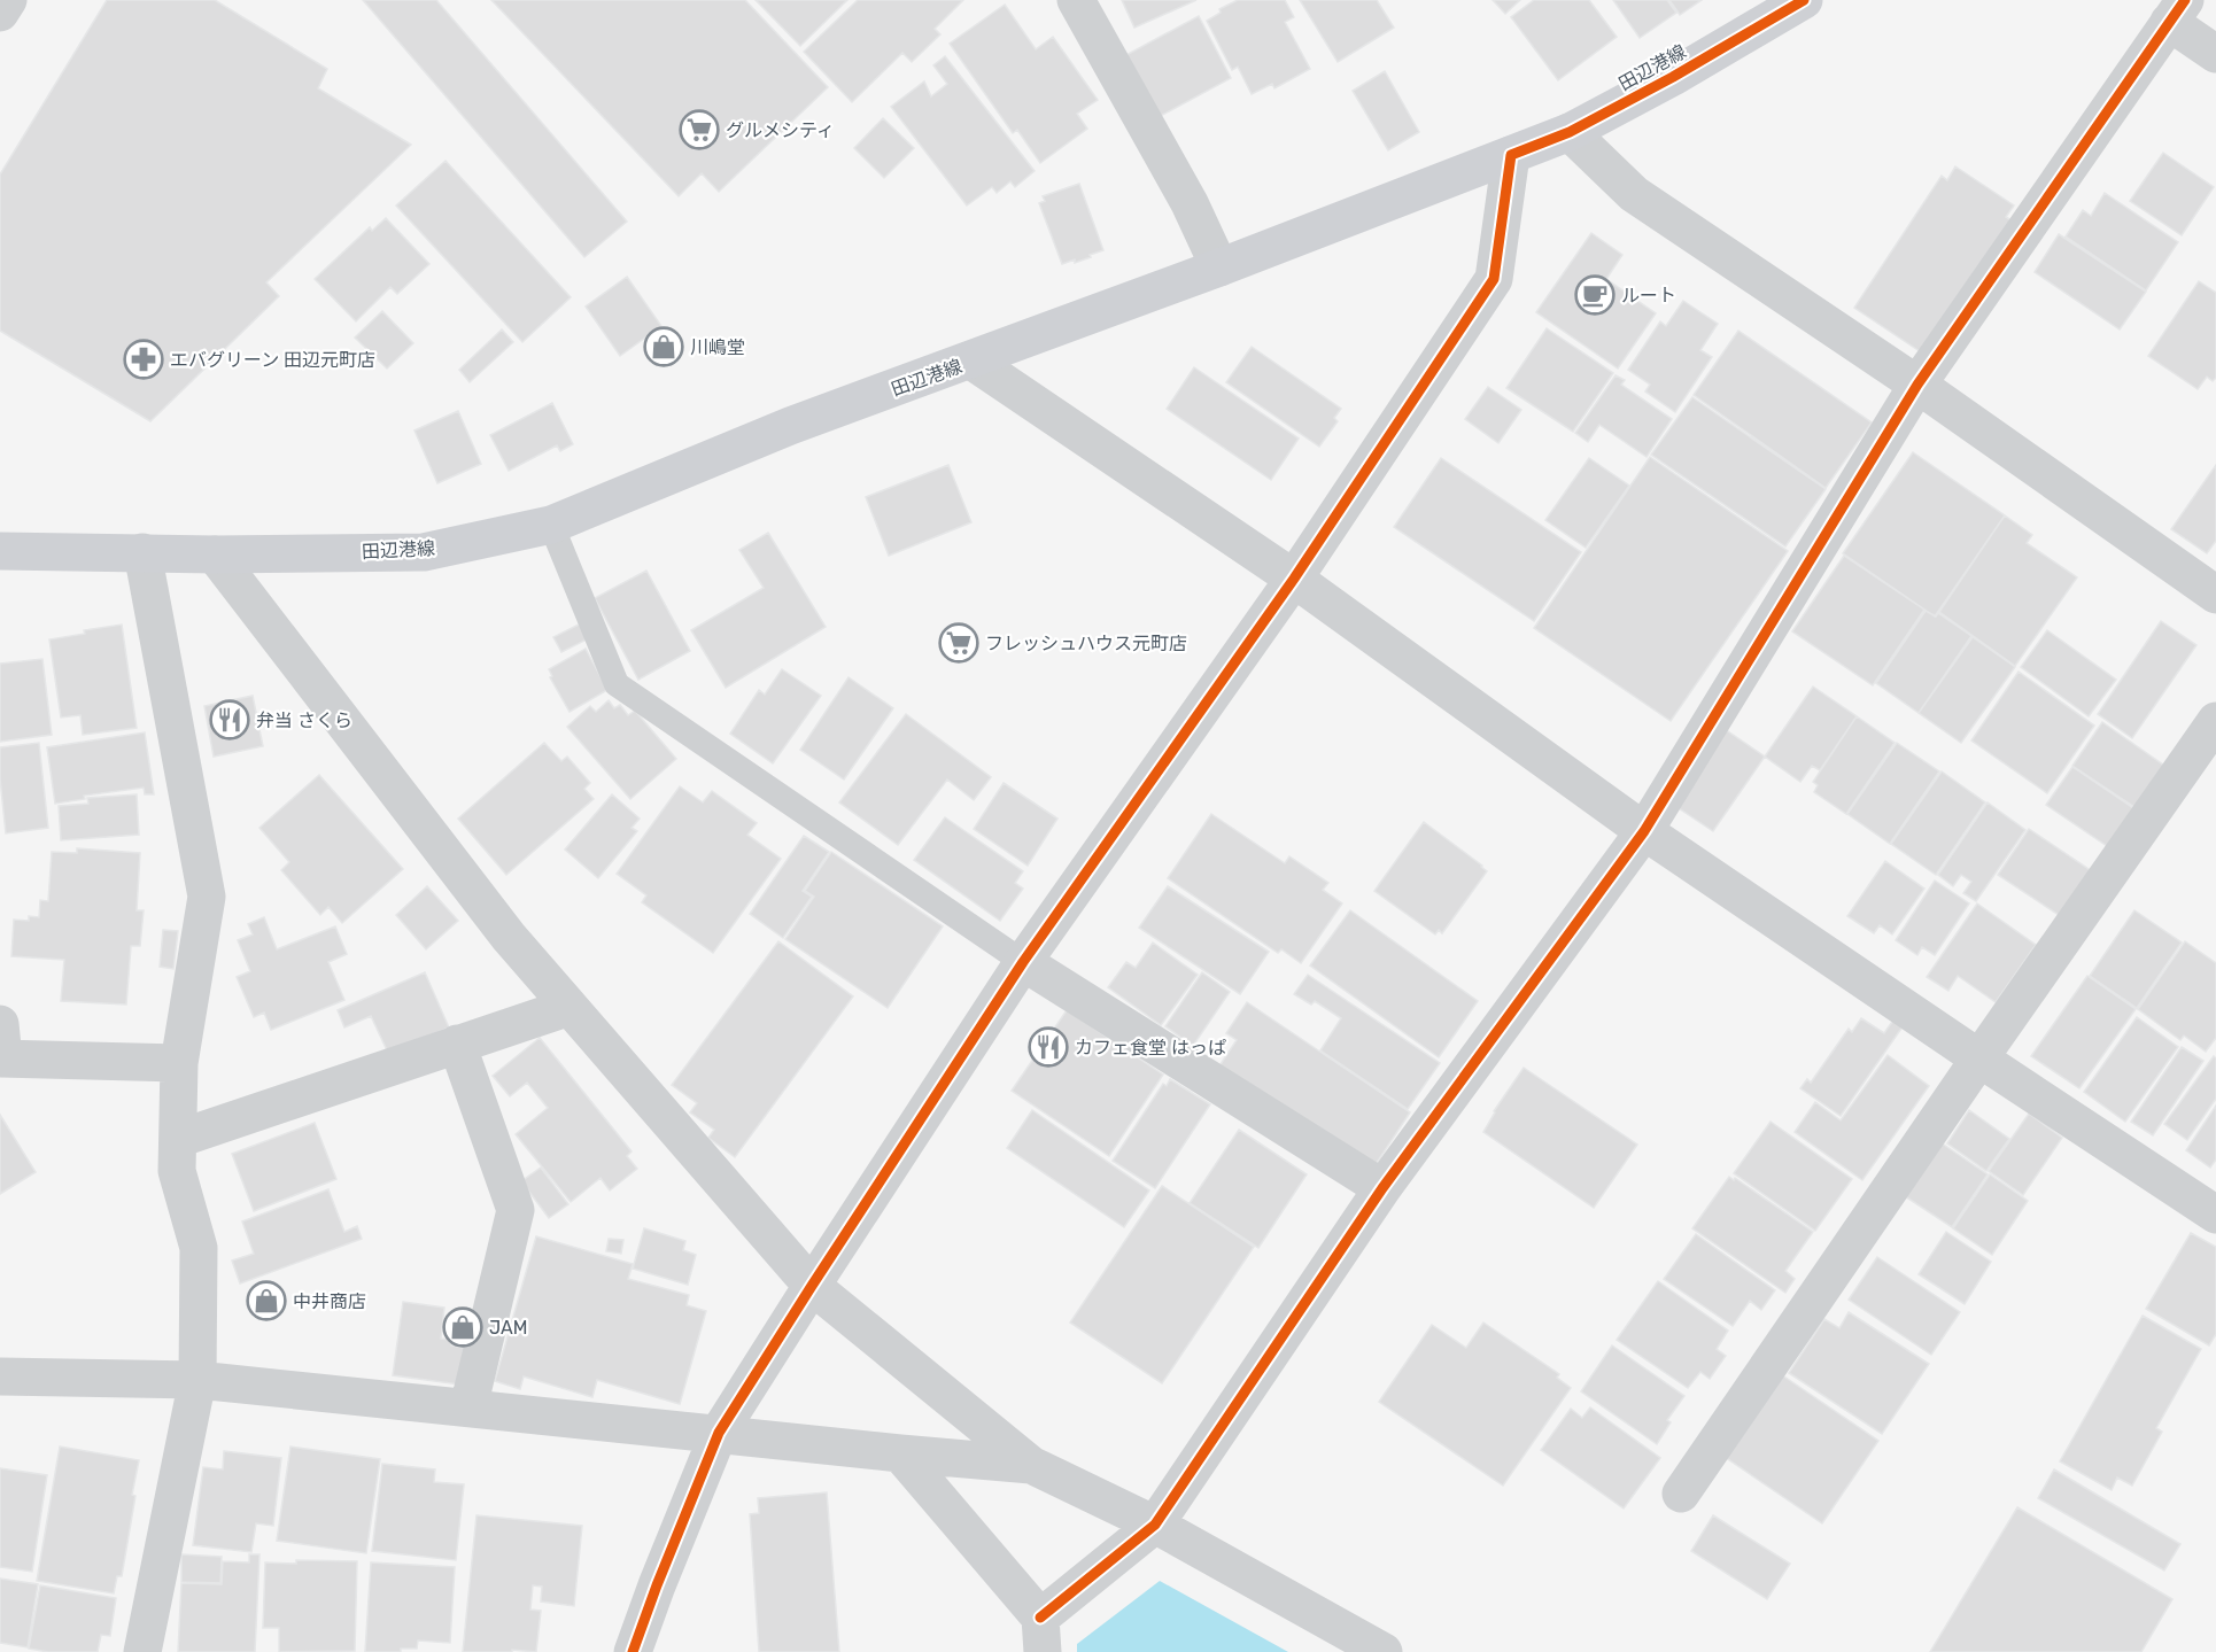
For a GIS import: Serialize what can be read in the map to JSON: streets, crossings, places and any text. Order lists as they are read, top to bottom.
{
  "streets": {
    "main road": ["田辺港線"]
  },
  "places": {
    "supermarket": ["グルメシティ", "フレッシュハウス元町店"],
    "cafe": ["ルート"],
    "shop": ["川嶋堂", "中井商店", "JAM"],
    "pharmacy": ["エバグリーン 田辺元町店"],
    "restaurant": ["弁当 さくら", "カフェ食堂 はっぱ"]
  }
}
